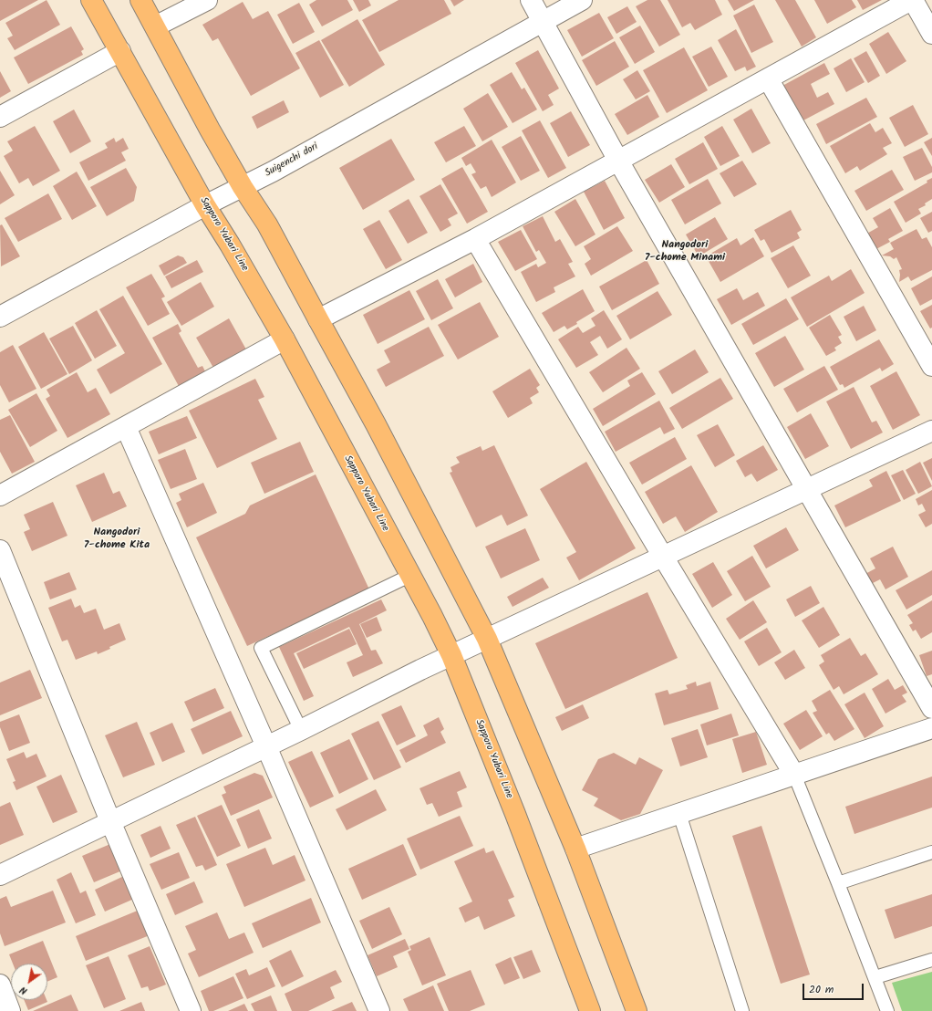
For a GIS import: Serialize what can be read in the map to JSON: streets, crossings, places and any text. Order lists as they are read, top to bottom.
{
  "streets": {
    "main road": ["Sapporo Yubari Line"],
    "street": ["Suigenchi dori"]
  },
  "crossings": [
    ["Suigenchi dori", "Sapporo Yubari Line"]
  ],
  "districts": ["Nangodori 7-chome Minami", "Nangodori 7-chome Kita"],
  "scale_bar": "20 m",
  "north": "bottom left"
}
